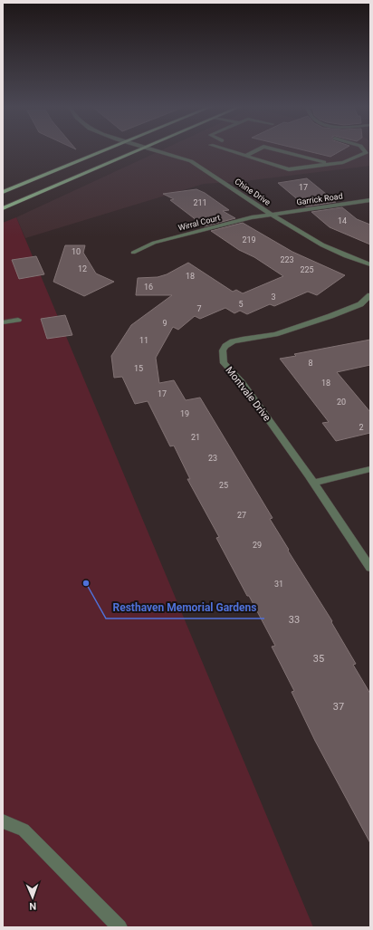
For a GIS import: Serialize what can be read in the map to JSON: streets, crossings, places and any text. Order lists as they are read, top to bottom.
{
  "streets": {
    "street": [
      "Chine Drive",
      "Garrick Road",
      "Wirral Court",
      "Montvale Drive"
    ]
  },
  "crossings": [
    ["Chine Drive", "Garrick Road"],
    ["Chine Drive", "Wirral Court"],
    ["Garrick Road", "Wirral Court"]
  ],
  "places": ["Resthaven Memorial Gardens"],
  "house_numbers": [
    "17",
    "211",
    "14",
    "219",
    "10",
    "223",
    "12",
    "225",
    "18",
    "16",
    "3",
    "5",
    "7",
    "9",
    "11",
    "8",
    "15",
    "18",
    "17",
    "20",
    "19",
    "2",
    "21",
    "23",
    "25",
    "27",
    "29",
    "31",
    "33",
    "35",
    "37"
  ],
  "north": "bottom"
}
